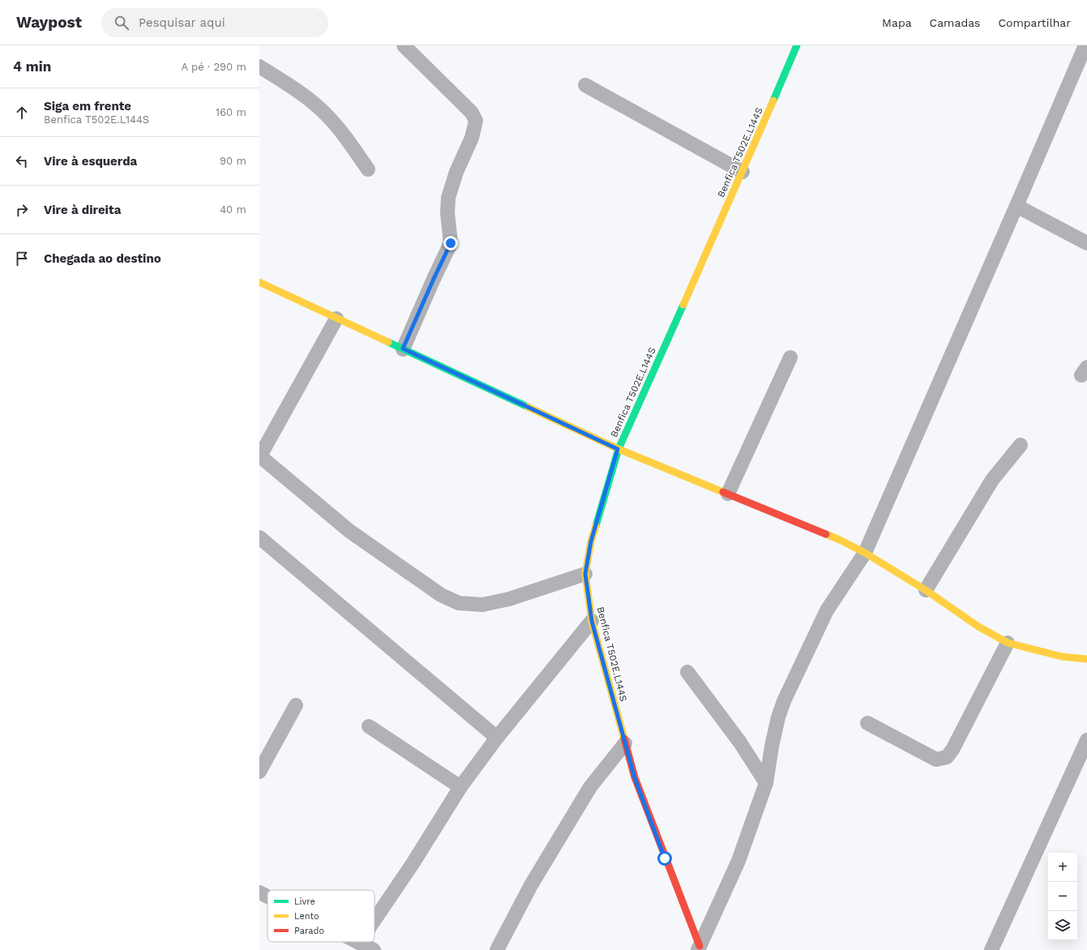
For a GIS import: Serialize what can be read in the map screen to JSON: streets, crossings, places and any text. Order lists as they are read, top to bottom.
{
  "streets": {
    "street": ["Benfica T502E.L144S"]
  },
  "legend": ["Livre", "Lento", "Parado"],
  "page": {
    "header": "Waypost",
    "search": "Pesquisar aqui",
    "nav": ["Mapa", "Camadas", "Compartilhar"],
    "heading": ["4 min", "A pé · 290 m"],
    "list": [
      ["Siga em frente", "Benfica T502E.L144S", "160 m"],
      ["Vire à esquerda", "90 m"],
      ["Vire à direita", "40 m"],
      "Chegada ao destino"
    ],
    "map_buttons": ["+", "−"]
  }
}
